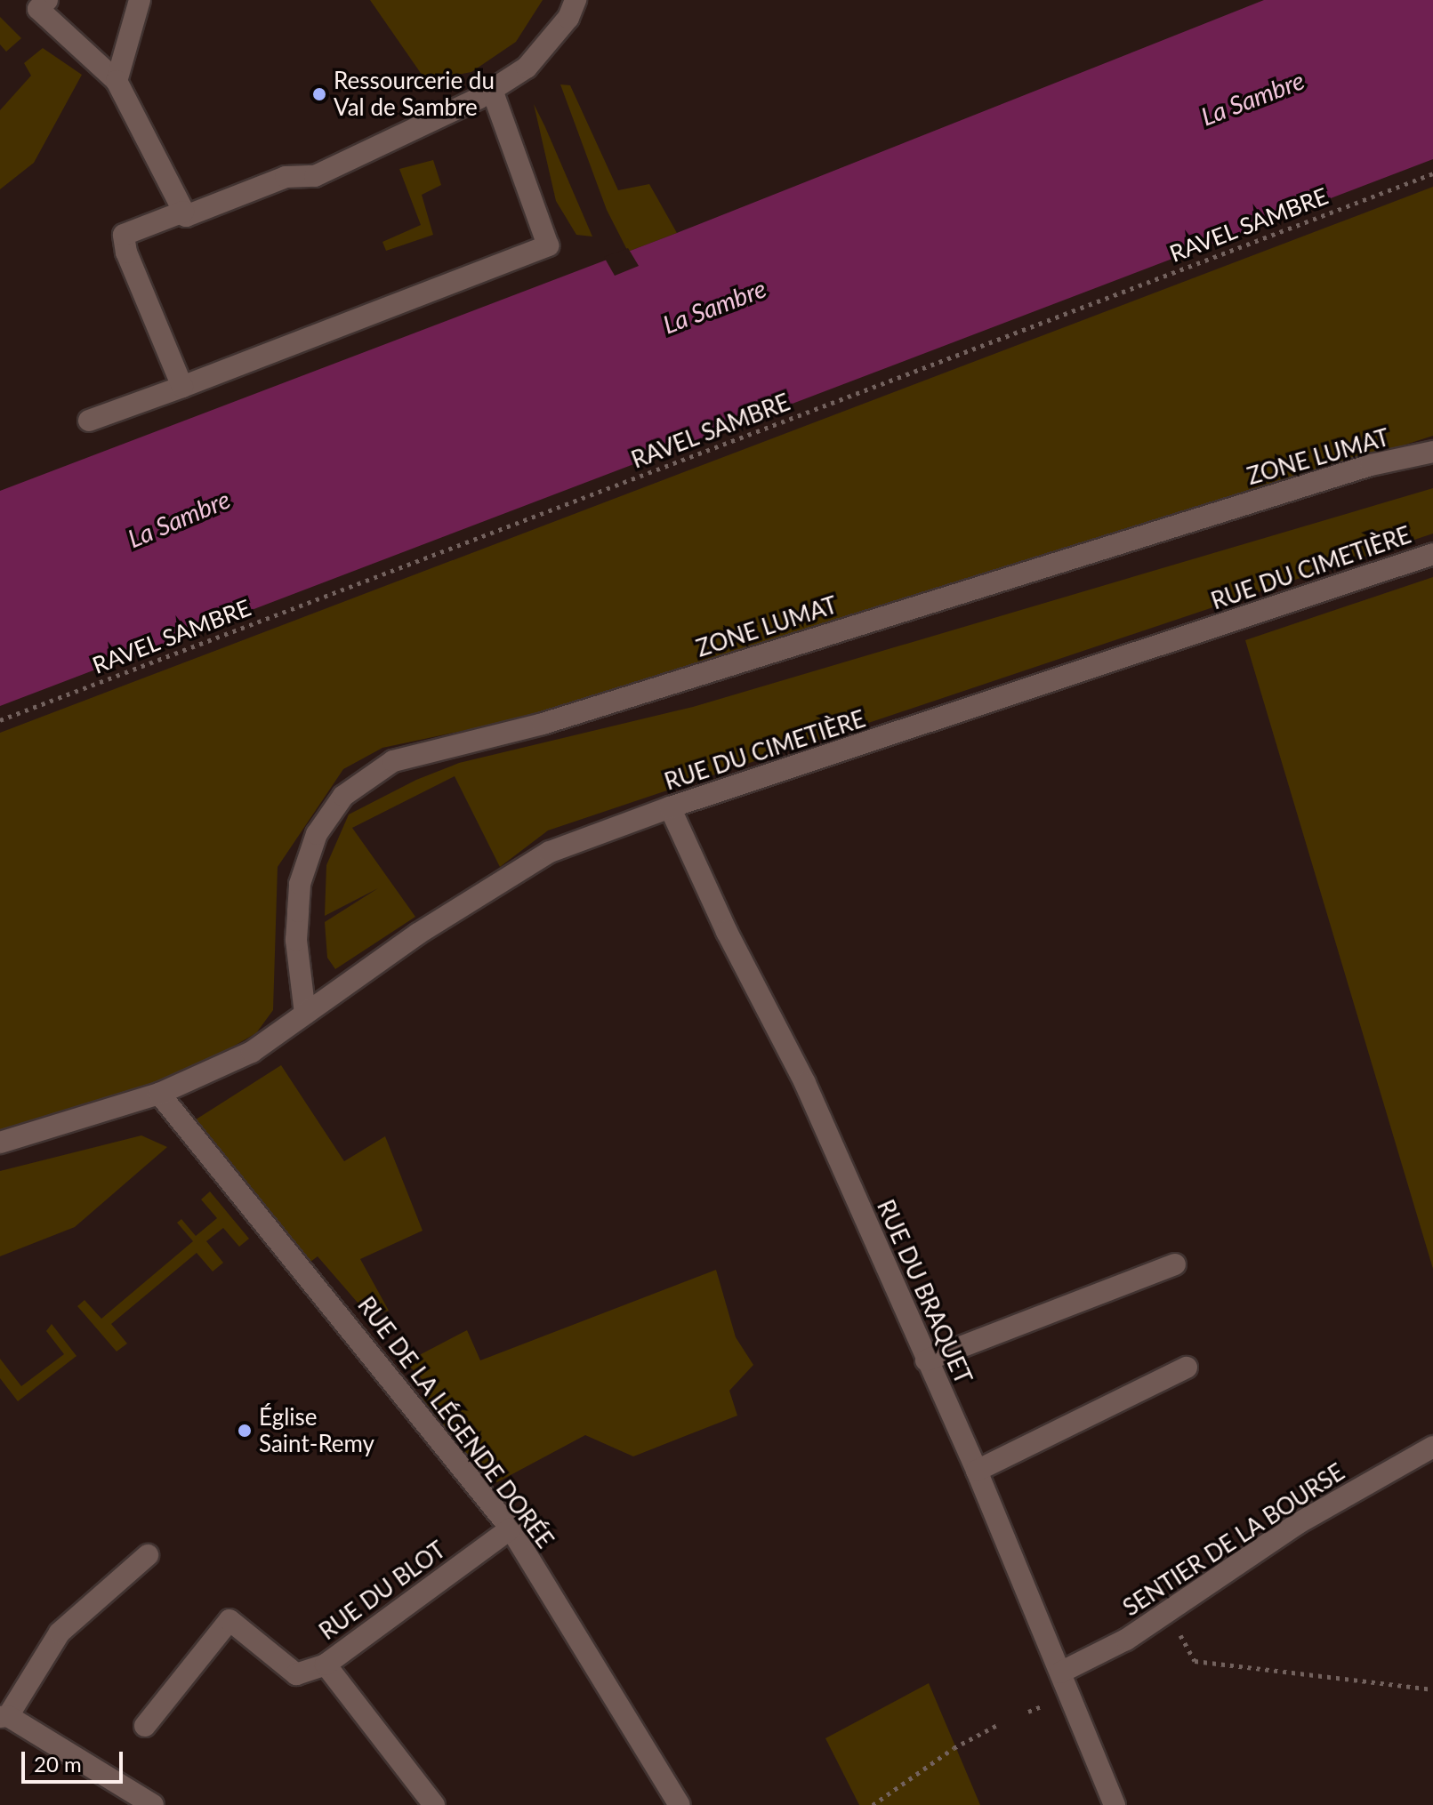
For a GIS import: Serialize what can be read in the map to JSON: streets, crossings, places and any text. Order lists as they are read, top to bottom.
{
  "streets": {
    "street": [
      "ZONE LUMAT",
      "RUE DU CIMETIÈRE",
      "RUE DU BRAQUET",
      "RUE DE LA LÉGENDE DORÉE",
      "SENTIER DE LA BOURSE",
      "RUE DU BLOT"
    ],
    "path": ["RAVEL SAMBRE"]
  },
  "crossings": [
    ["ZONE LUMAT", "RUE DU CIMETIÈRE"],
    ["RUE DU CIMETIÈRE", "RUE DU BRAQUET"],
    ["RUE DU CIMETIÈRE", "RUE DE LA LÉGENDE DORÉE"],
    ["RUE DU BRAQUET", "SENTIER DE LA BOURSE"],
    ["RUE DE LA LÉGENDE DORÉE", "RUE DU BLOT"]
  ],
  "water": ["La Sambre"],
  "places": ["Ressourcerie du Val de Sambre", "Église Saint-Remy"],
  "scale_bar": "20 m"
}
